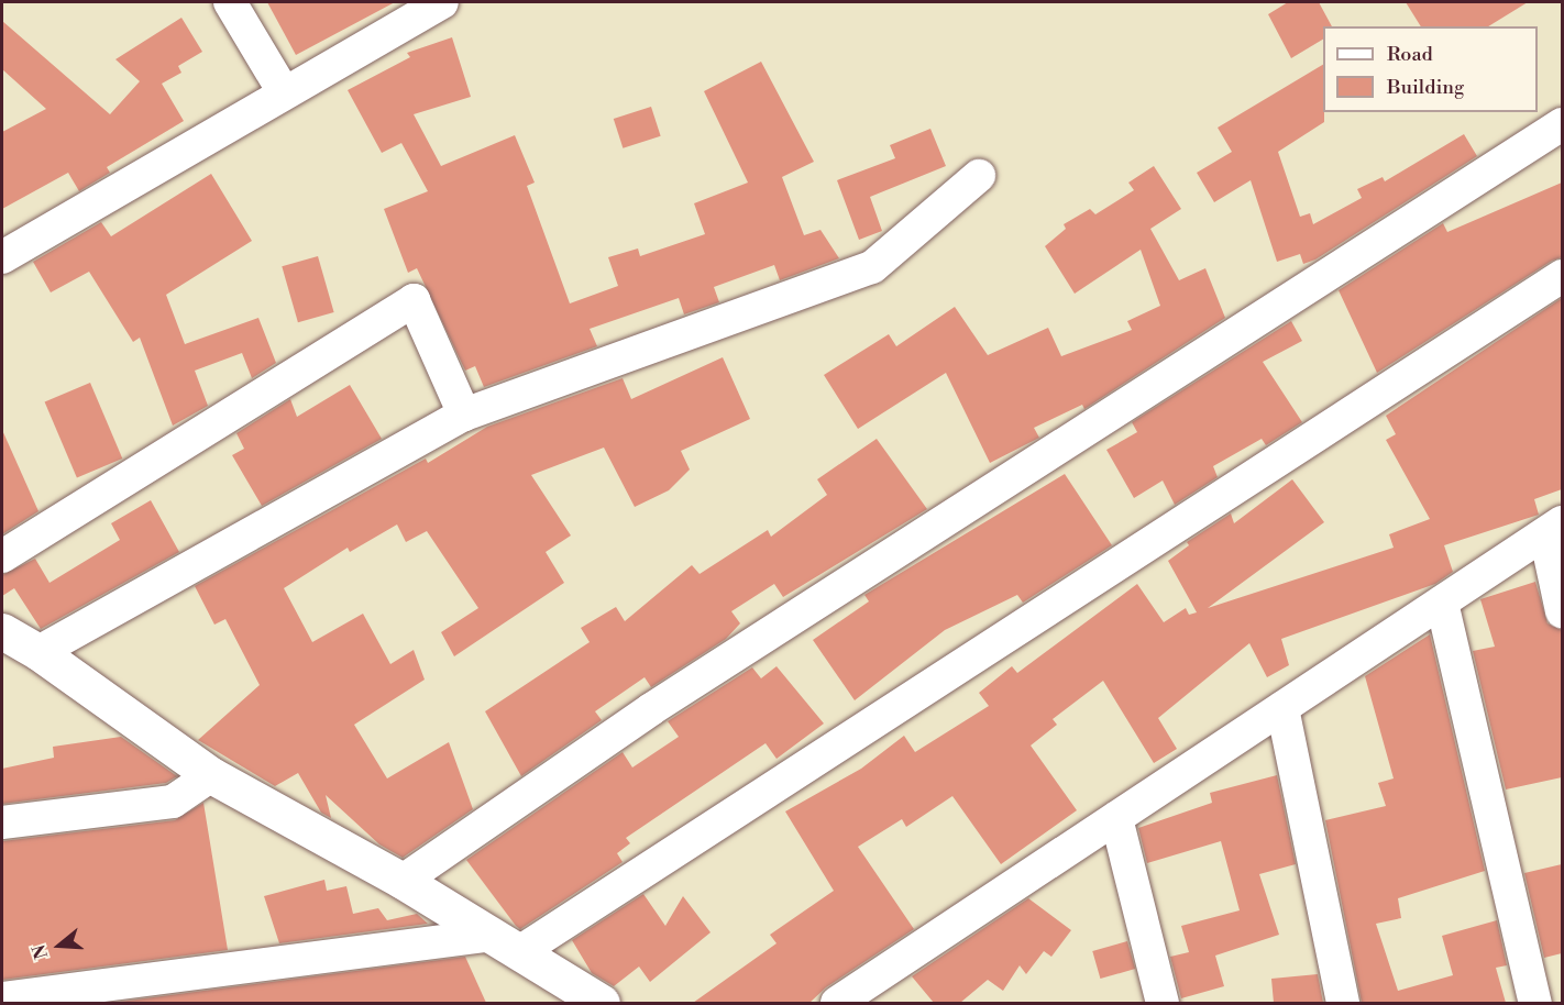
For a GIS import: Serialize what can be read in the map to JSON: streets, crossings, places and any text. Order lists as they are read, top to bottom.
{
  "legend": ["Road", "Building"],
  "north": "left"
}
